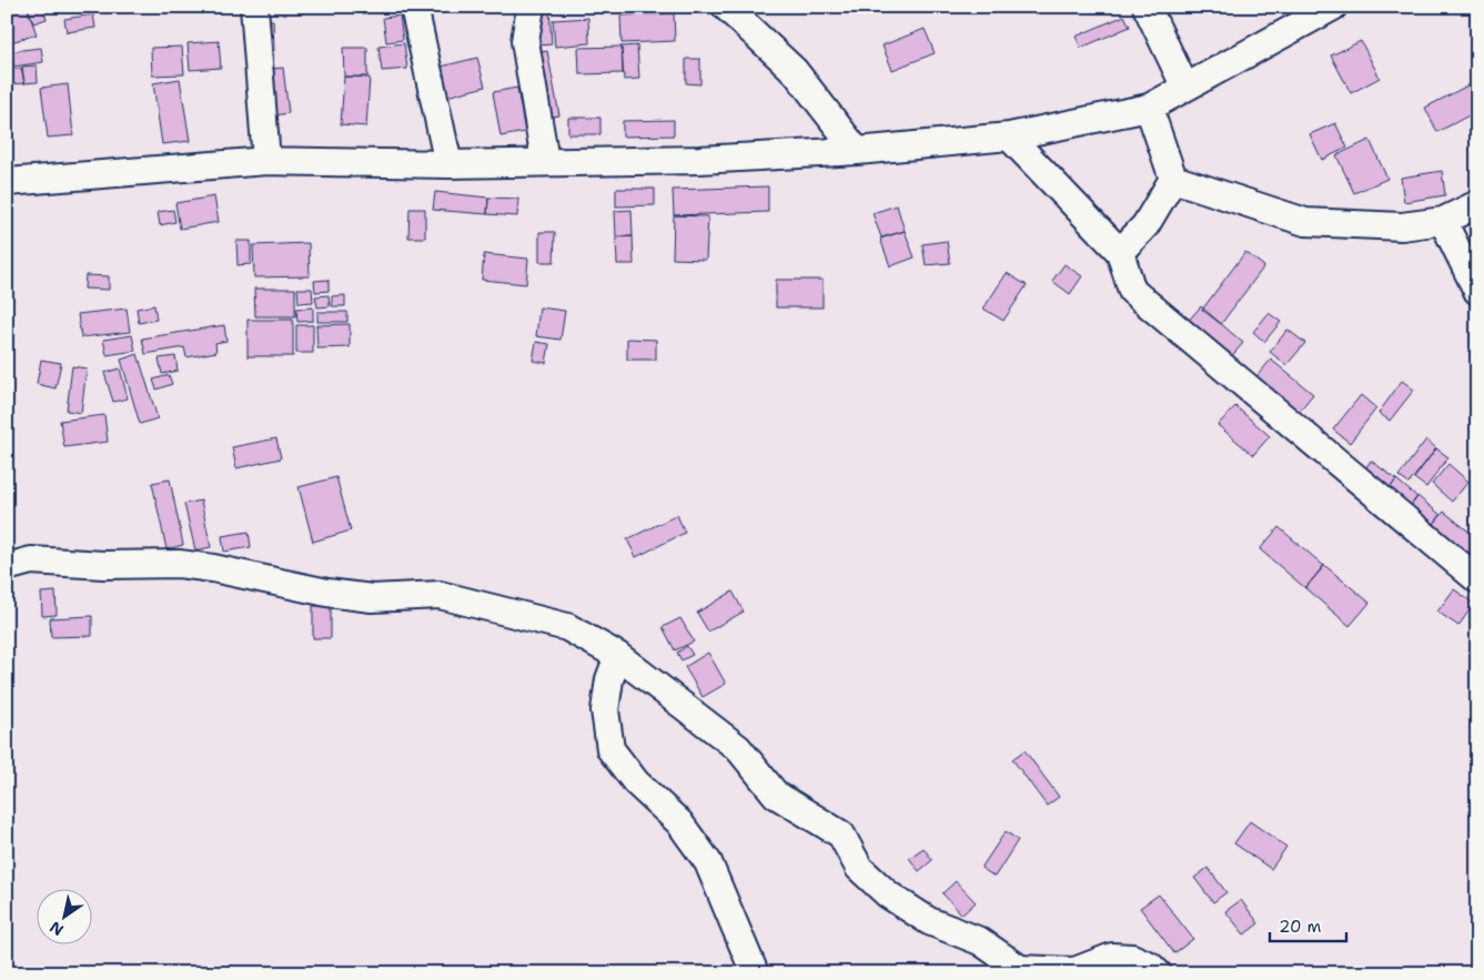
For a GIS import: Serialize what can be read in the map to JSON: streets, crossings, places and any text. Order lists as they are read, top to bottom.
{
  "scale_bar": "20 m",
  "north": "bottom left"
}
